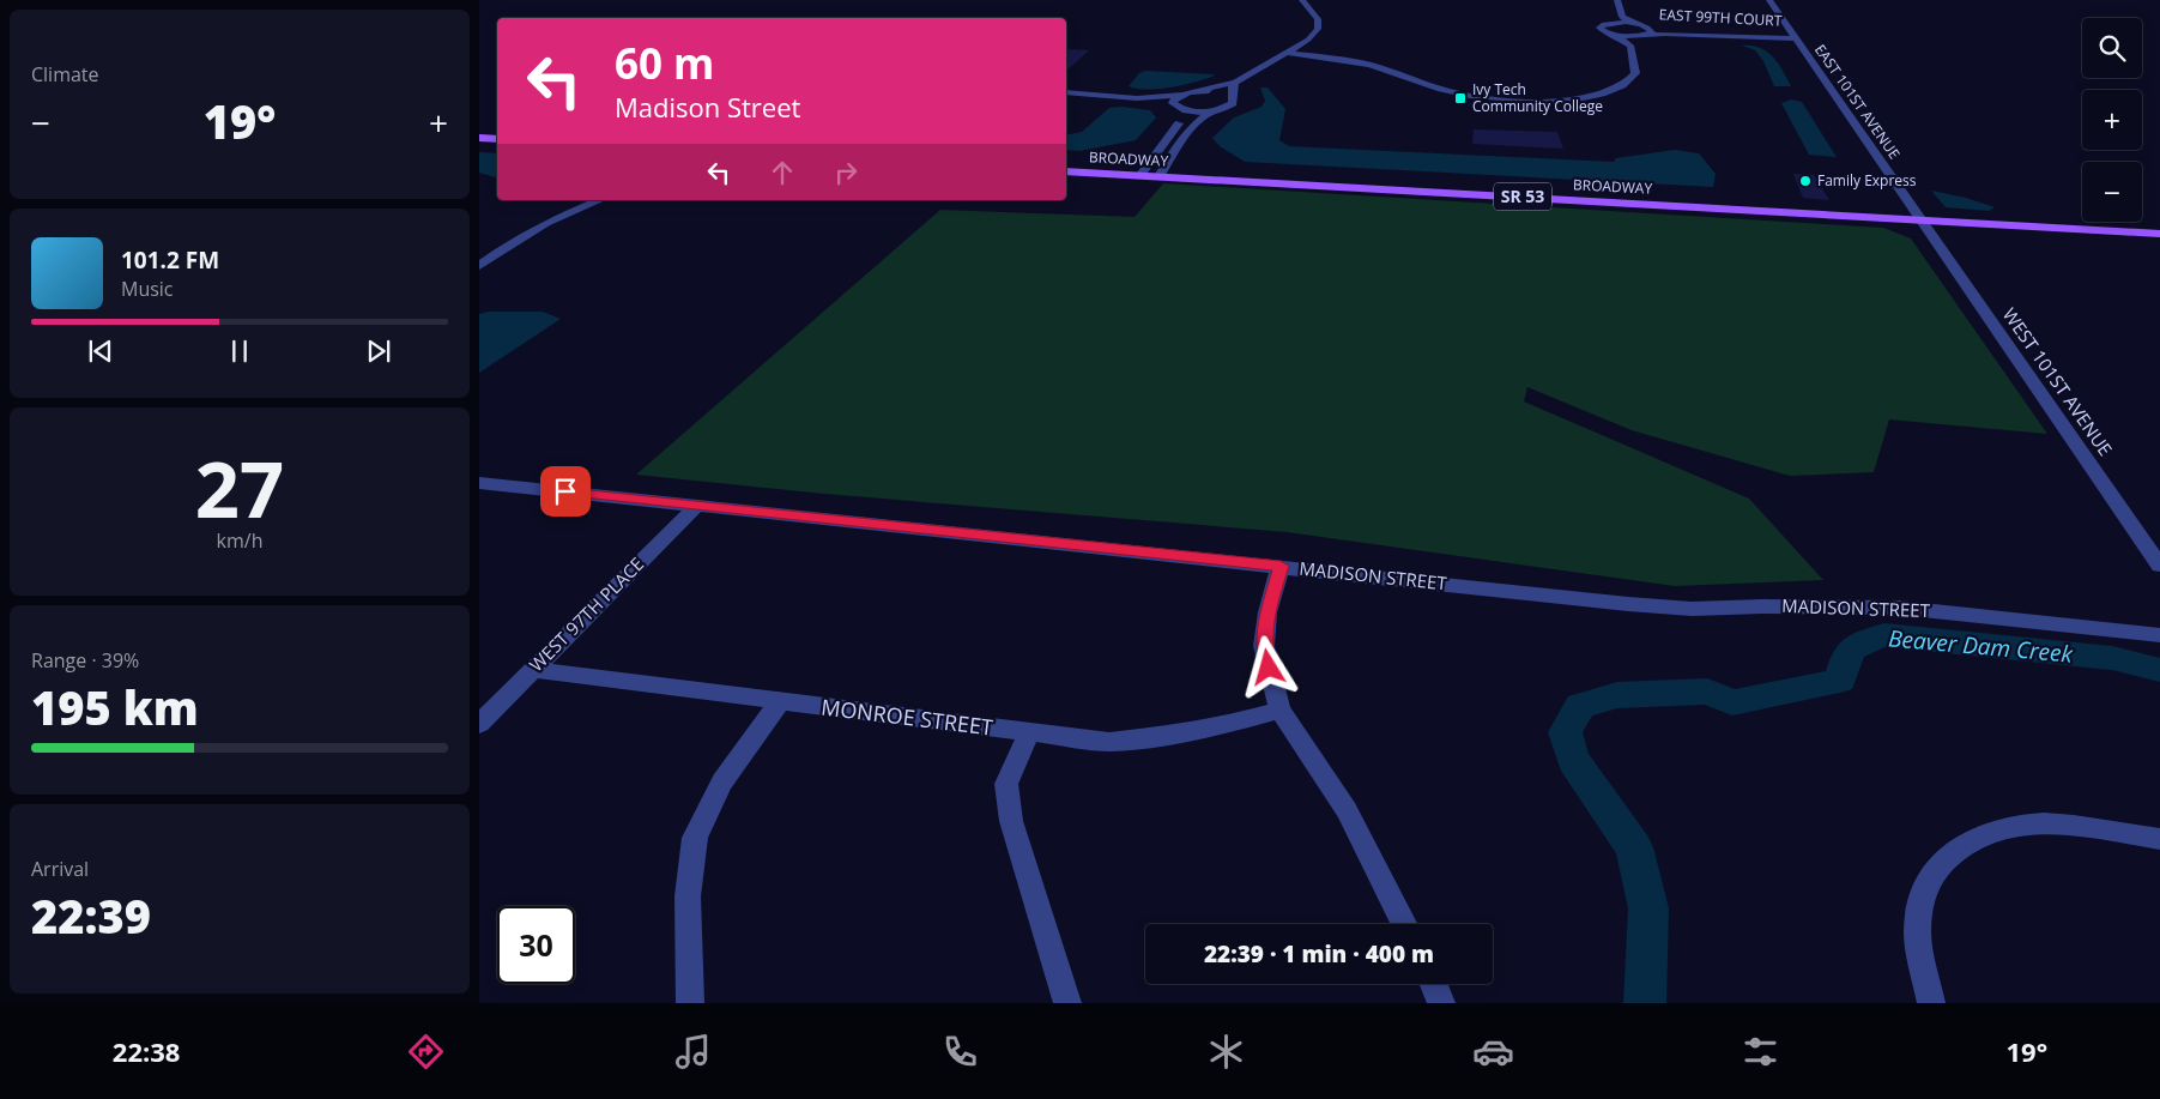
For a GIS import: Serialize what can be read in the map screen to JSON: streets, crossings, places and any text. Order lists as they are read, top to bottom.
{
  "streets": {
    "main road": ["BROADWAY", "SR 53"],
    "street": [
      "EAST 99TH COURT",
      "EAST 101ST AVENUE",
      "WEST 101ST AVENUE",
      "MADISON STREET",
      "WEST 97TH PLACE",
      "MONROE STREET"
    ]
  },
  "crossings": [
    ["EAST 99TH COURT", "EAST 101ST AVENUE"],
    ["EAST 101ST AVENUE", "BROADWAY"],
    ["EAST 101ST AVENUE", "WEST 101ST AVENUE"],
    ["BROADWAY", "WEST 101ST AVENUE"],
    ["MADISON STREET", "WEST 97TH PLACE"],
    ["WEST 97TH PLACE", "MONROE STREET"]
  ],
  "water": ["Beaver Dam Creek"],
  "places": {
    "transit": ["Ivy Tech Community College"],
    "other": ["Family Express"]
  },
  "page": {
    "tile": [
      "Climate",
      ["27", "km/h"],
      ["Range · 39%", "195 km"],
      ["Arrival", "22:39"]
    ],
    "map_buttons": ["+", "−"],
    "turn": ["60 m", "Madison Street"],
    "heat": ["−", "19°", "+"],
    "song": ["101.2 FM", "Music"],
    "limit": "30",
    "trip": "22:39 · 1 min · 400 m",
    "tabs": ["22:38", "19°"]
  }
}
